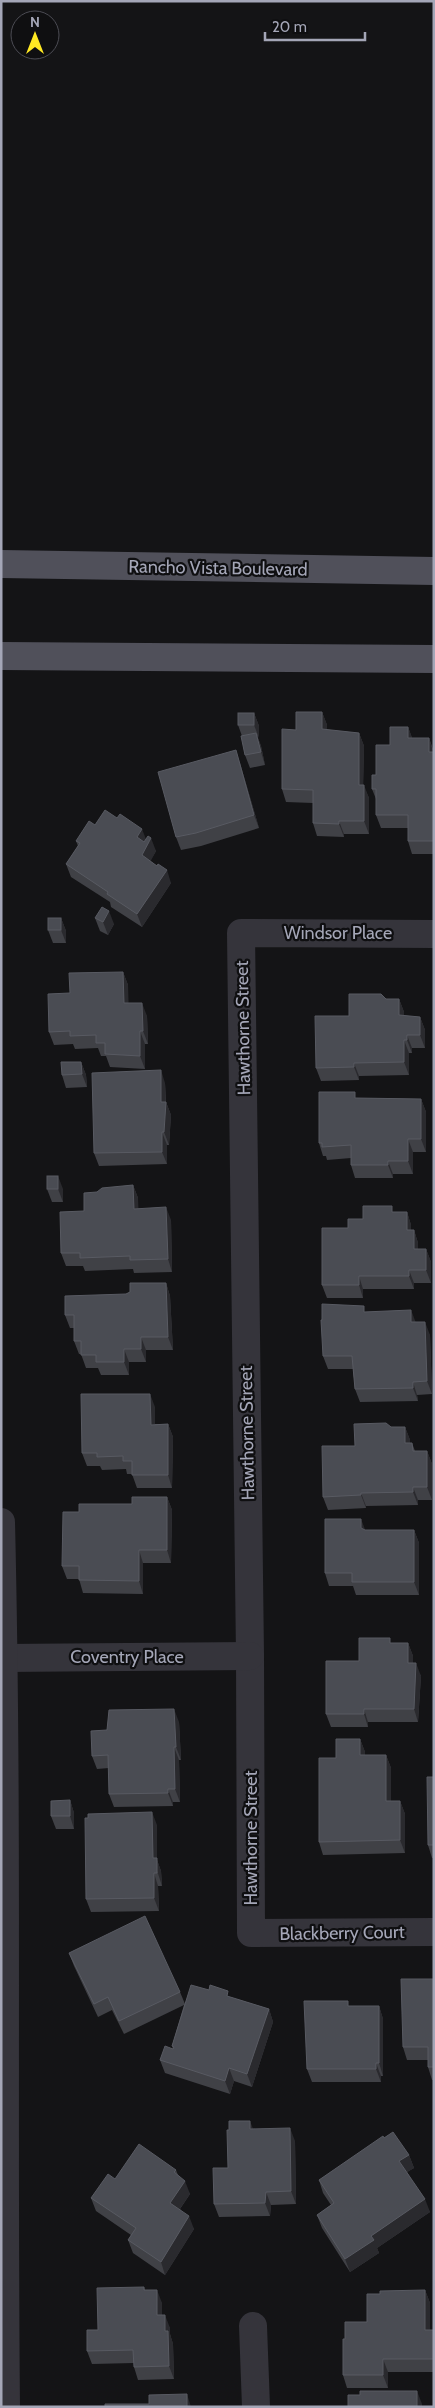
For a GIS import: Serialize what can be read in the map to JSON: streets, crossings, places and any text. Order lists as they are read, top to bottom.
{
  "streets": {
    "main road": ["Rancho Vista Boulevard"],
    "street": [
      "Windsor Place",
      "Hawthorne Street",
      "Coventry Place",
      "Blackberry Court"
    ]
  },
  "crossings": [
    ["Windsor Place", "Hawthorne Street"],
    ["Hawthorne Street", "Coventry Place"],
    ["Hawthorne Street", "Blackberry Court"]
  ],
  "scale_bar": "20 m",
  "north": "top"
}
